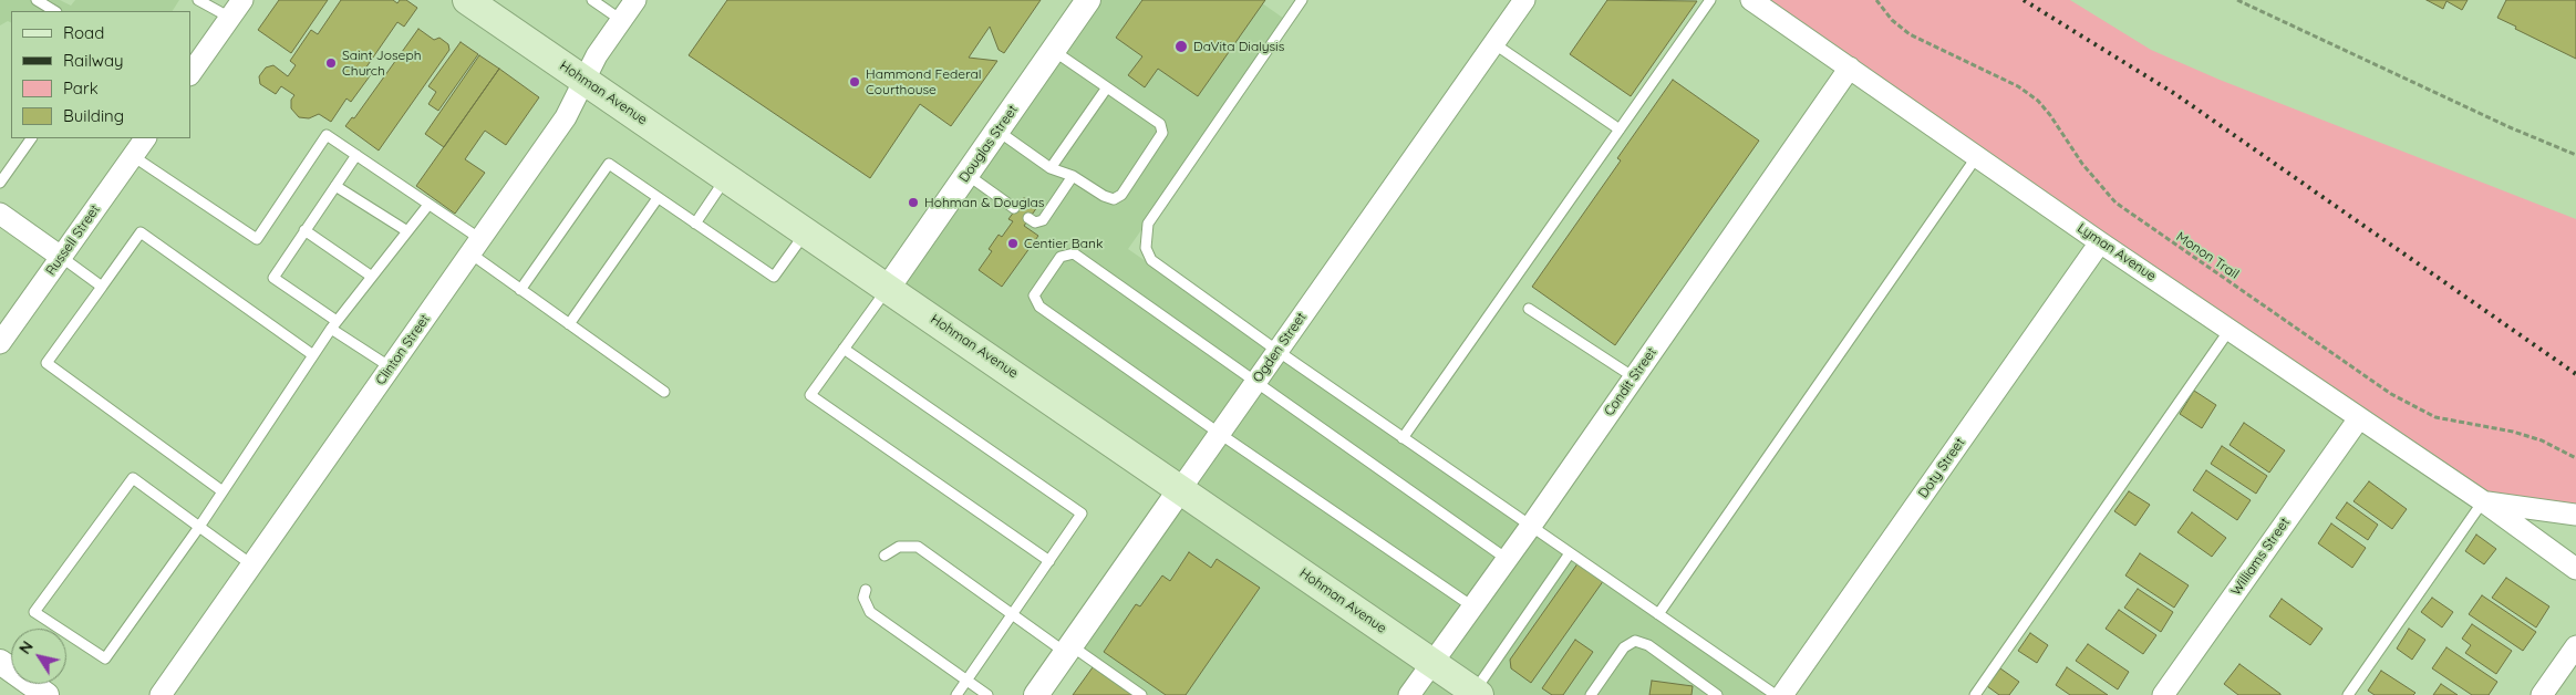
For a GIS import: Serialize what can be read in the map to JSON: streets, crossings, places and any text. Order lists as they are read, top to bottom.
{
  "streets": {
    "main road": ["Hohman Avenue"],
    "street": [
      "Douglas Street",
      "Russell Street",
      "Lyman Avenue",
      "Ogden Street",
      "Clinton Street",
      "Condit Street",
      "Doty Street",
      "Williams Street"
    ],
    "path": ["Monon Trail"]
  },
  "crossings": [
    ["Hohman Avenue", "Douglas Street"],
    ["Hohman Avenue", "Ogden Street"],
    ["Hohman Avenue", "Clinton Street"],
    ["Hohman Avenue", "Condit Street"],
    ["Lyman Avenue", "Condit Street"],
    ["Lyman Avenue", "Doty Street"],
    ["Lyman Avenue", "Williams Street"]
  ],
  "places": [
    "DaVita Dialysis",
    "Saint Joseph Church",
    "Hammond Federal Courthouse",
    "Hohman & Douglas",
    "Centier Bank"
  ],
  "legend": [
    "Road",
    "Railway",
    "Park",
    "Building"
  ],
  "north": "top left"
}
